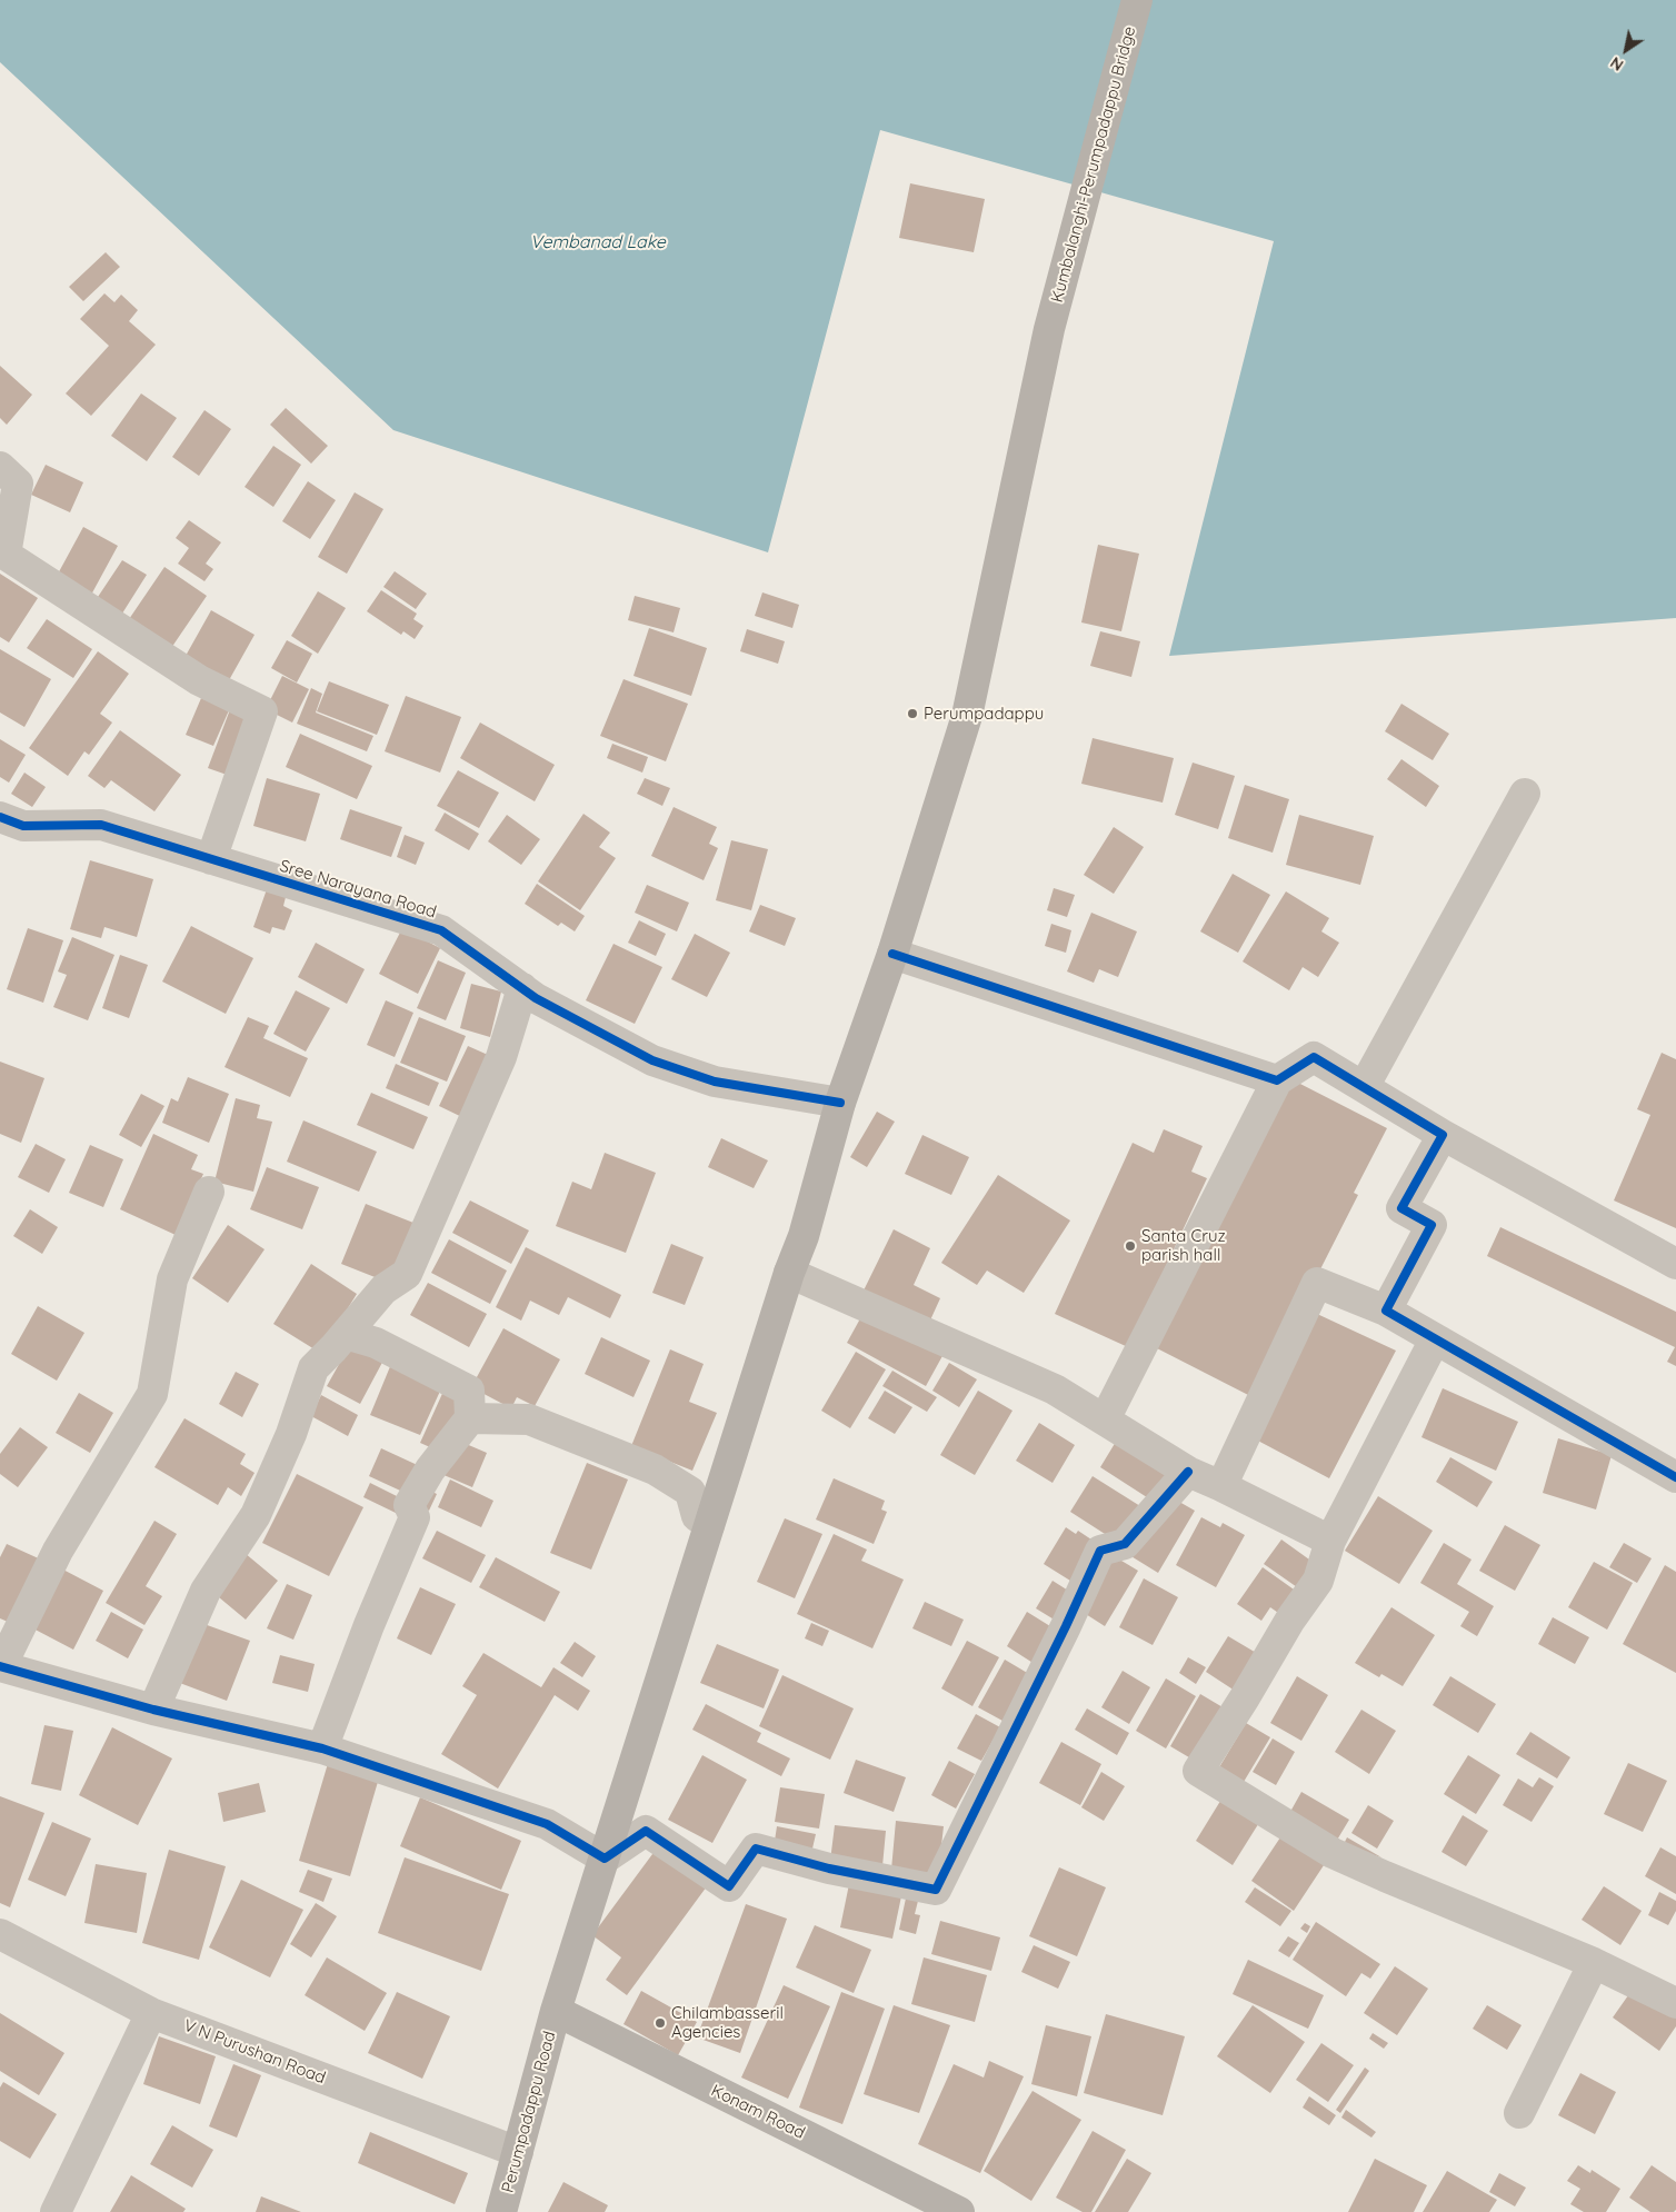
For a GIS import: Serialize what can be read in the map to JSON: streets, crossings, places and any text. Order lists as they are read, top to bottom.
{
  "streets": {
    "main road": ["Kumbalanghi-Perumpadappu Bridge", "Perumpadappu Road", "Konam Road"],
    "street": ["Sree Narayana Road", "V N Purushan Road"]
  },
  "crossings": [
    ["Kumbalanghi-Perumpadappu Bridge", "Sree Narayana Road"],
    ["Kumbalanghi-Perumpadappu Bridge", "Perumpadappu Road"],
    ["Sree Narayana Road", "Perumpadappu Road"],
    ["V N Purushan Road", "Perumpadappu Road"],
    ["Perumpadappu Road", "Konam Road"]
  ],
  "water": ["Vembanad Lake"],
  "places": ["Perumpadappu", "Santa Cruz parish hall", "Chilambasseril Agencies"],
  "north": "bottom left"
}
